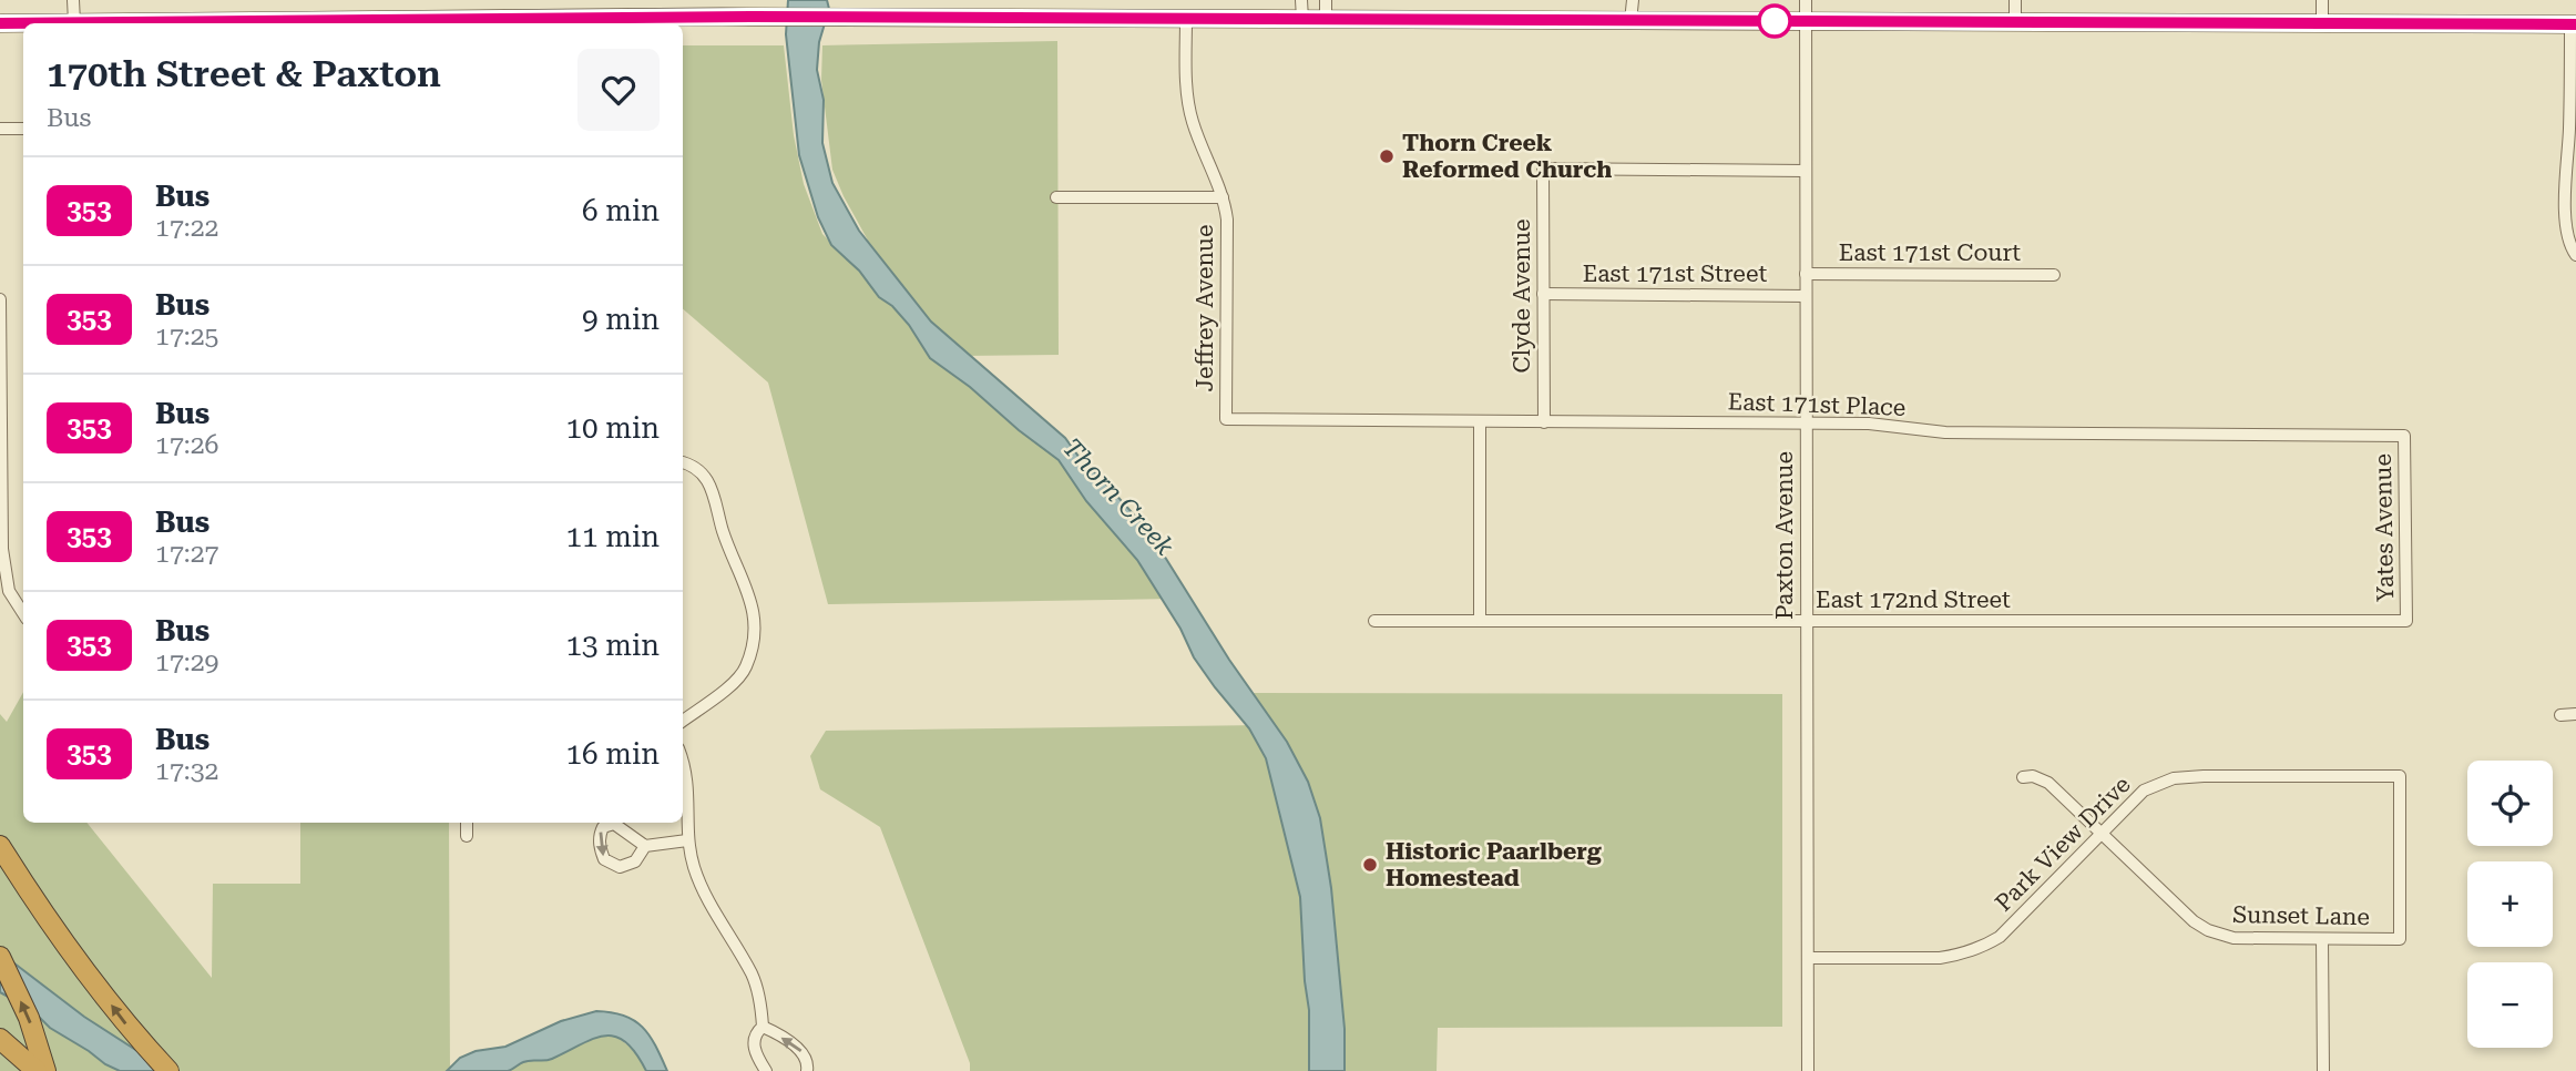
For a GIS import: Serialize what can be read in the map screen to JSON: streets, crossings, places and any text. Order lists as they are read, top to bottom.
{
  "streets": {
    "street": [
      "East 171st Court",
      "East 171st Street",
      "Clyde Avenue",
      "Jeffrey Avenue",
      "East 171st Place",
      "Yates Avenue",
      "Paxton Avenue",
      "East 172nd Street",
      "Park View Drive",
      "Sunset Lane"
    ]
  },
  "crossings": [
    ["East 171st Court", "Paxton Avenue"],
    ["East 171st Street", "Clyde Avenue"],
    ["East 171st Street", "Paxton Avenue"],
    ["Clyde Avenue", "East 171st Place"],
    ["Clyde Avenue", "Paxton Avenue"],
    ["Jeffrey Avenue", "East 171st Place"],
    ["East 171st Place", "Yates Avenue"],
    ["East 171st Place", "Paxton Avenue"],
    ["Yates Avenue", "East 172nd Street"],
    ["Paxton Avenue", "East 172nd Street"],
    ["Paxton Avenue", "Park View Drive"],
    ["Park View Drive", "Sunset Lane"]
  ],
  "water": ["Thorn Creek"],
  "places": ["Thorn Creek Reformed Church", "Historic Paarlberg Homestead"],
  "lines": ["bus line 353"],
  "page": {
    "heading": ["170th Street & Paxton", "Bus"],
    "list": [
      {
        "mark": "353",
        "name": "Bus",
        "note": "17:22",
        "value": "6 min"
      },
      {
        "mark": "353",
        "name": "Bus",
        "note": "17:25",
        "value": "9 min"
      },
      {
        "mark": "353",
        "name": "Bus",
        "note": "17:26",
        "value": "10 min"
      },
      {
        "mark": "353",
        "name": "Bus",
        "note": "17:27",
        "value": "11 min"
      },
      {
        "mark": "353",
        "name": "Bus",
        "note": "17:29",
        "value": "13 min"
      },
      {
        "mark": "353",
        "name": "Bus",
        "note": "17:32",
        "value": "16 min"
      }
    ],
    "map_buttons": ["+", "−"]
  }
}
